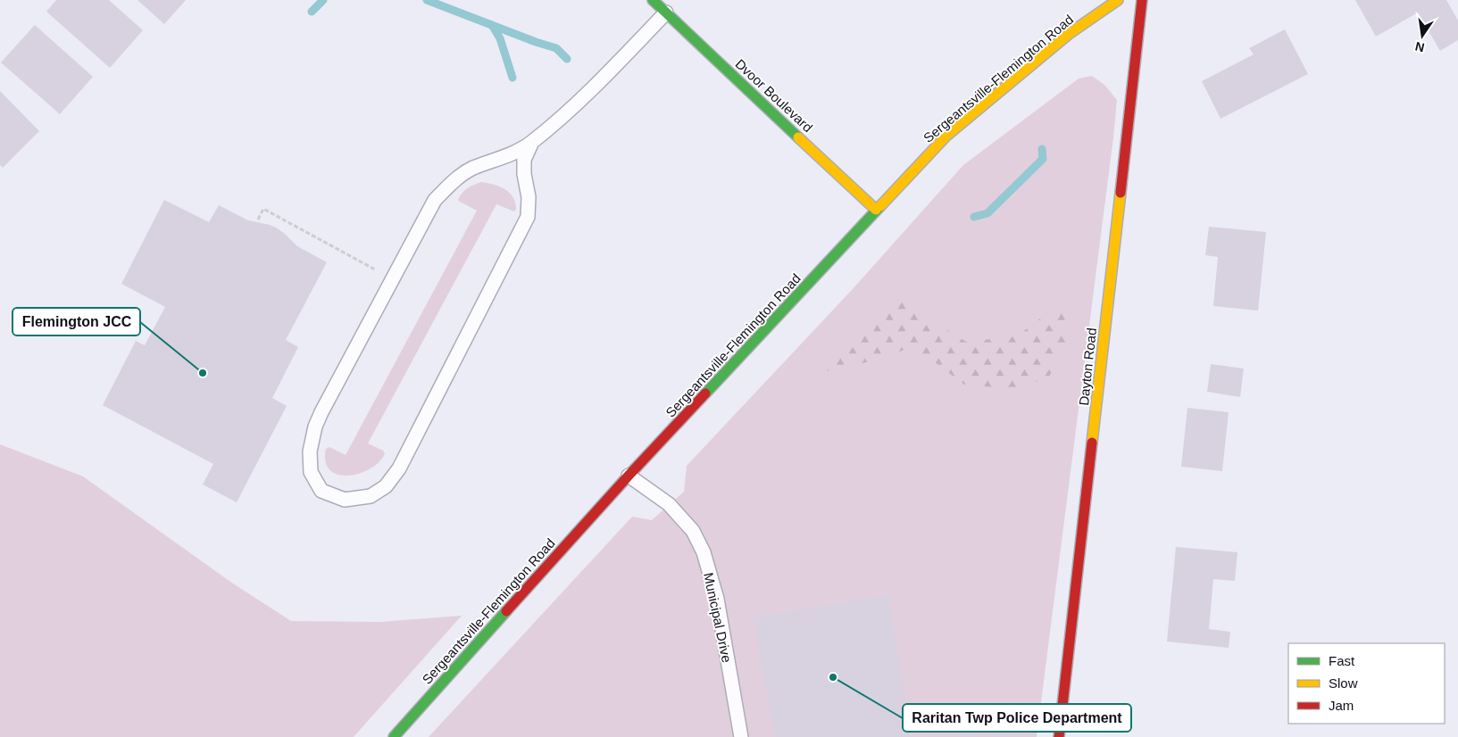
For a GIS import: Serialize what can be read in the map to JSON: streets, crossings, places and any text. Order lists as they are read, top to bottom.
{
  "streets": {
    "street": ["Sergeantsville-Flemington Road", "Dvoor Boulevard", "Dayton Road"],
    "lane": ["Municipal Drive"]
  },
  "crossings": [
    ["Sergeantsville-Flemington Road", "Dvoor Boulevard"],
    ["Sergeantsville-Flemington Road", "Municipal Drive"]
  ],
  "places": ["Flemington JCC", "Raritan Twp Police Department"],
  "legend": ["Fast", "Slow", "Jam"],
  "north": "bottom"
}
